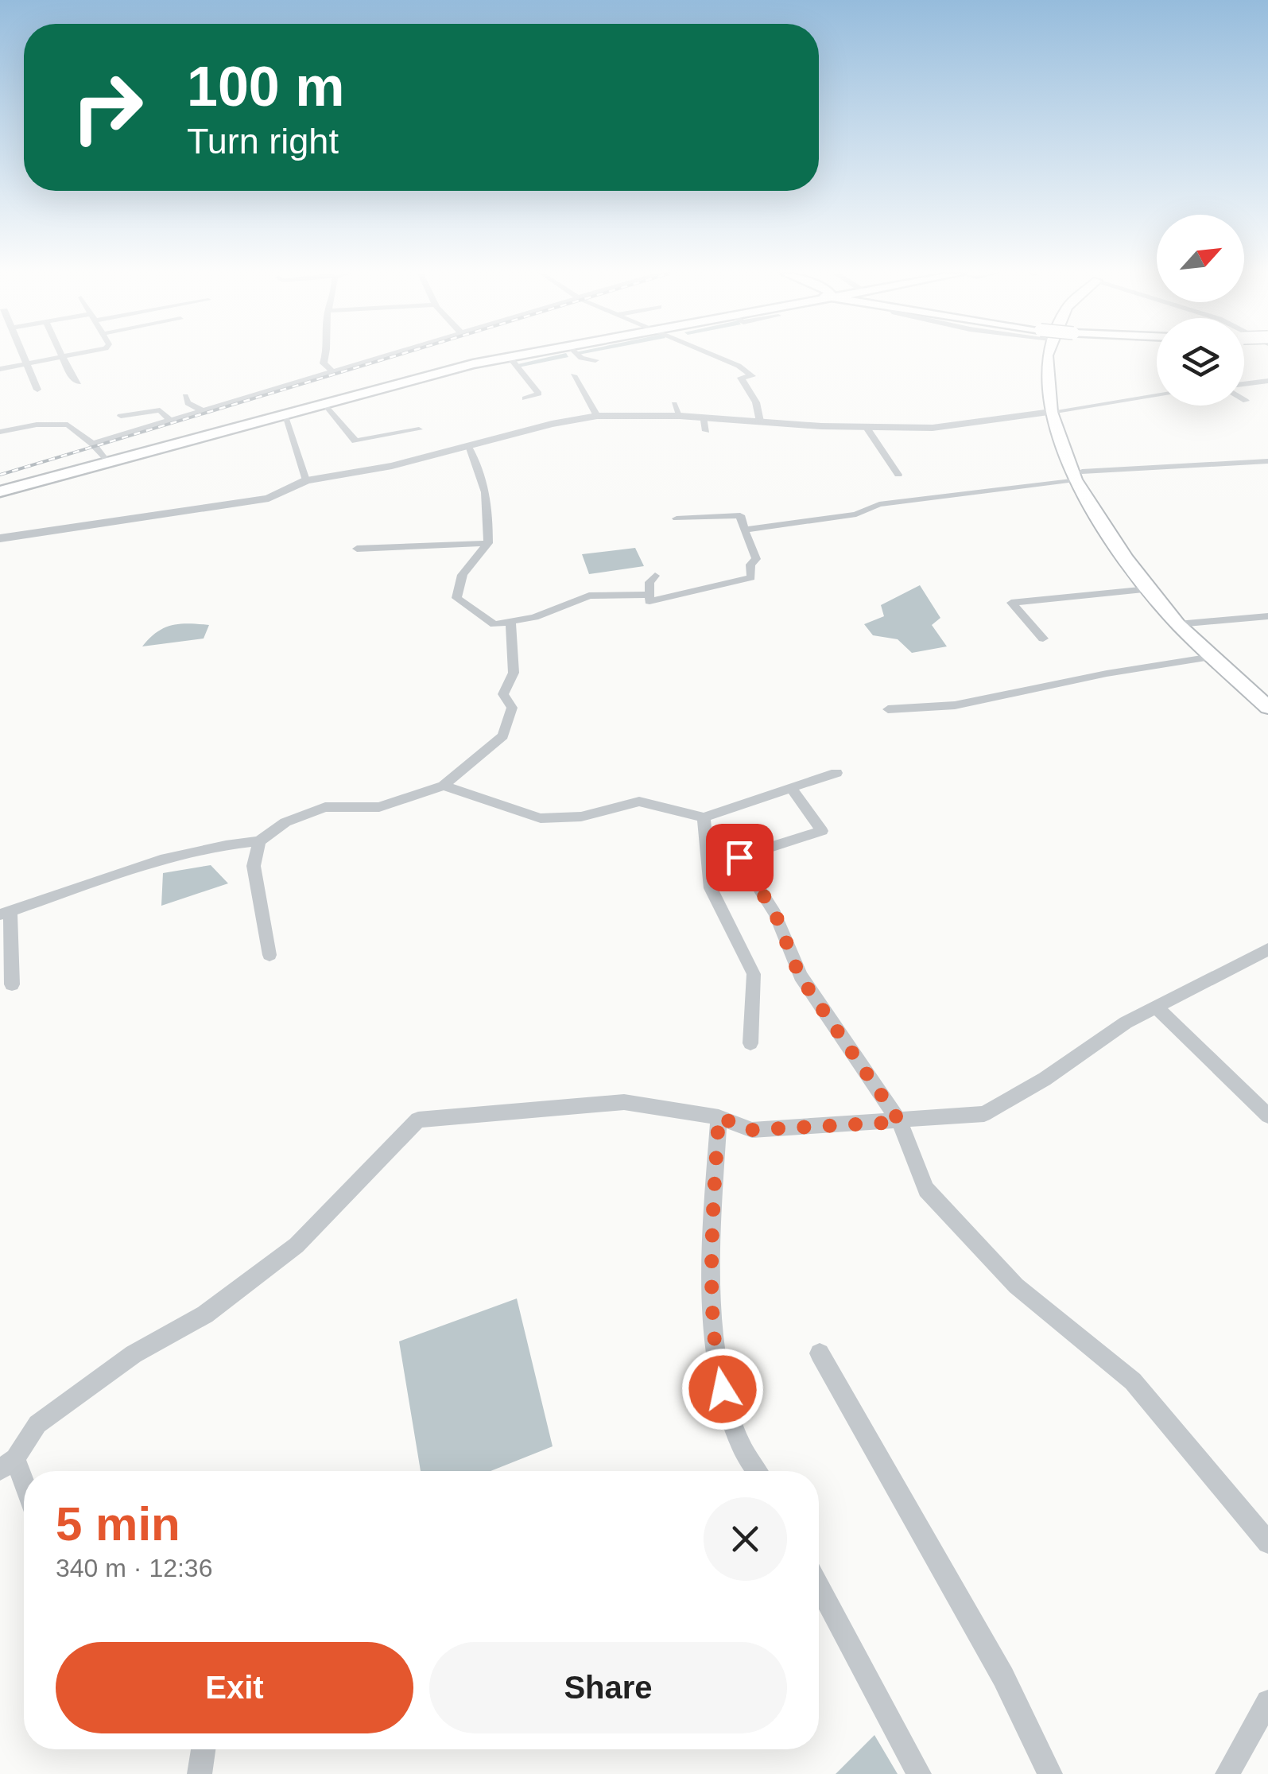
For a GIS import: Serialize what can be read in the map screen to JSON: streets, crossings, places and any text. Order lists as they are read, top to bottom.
{
  "north": "top right",
  "page": {
    "turn": ["100 m", "Turn right"],
    "heading": ["5 min", "340 m · 12:36"],
    "buttons": ["Exit", "Share"]
  }
}
